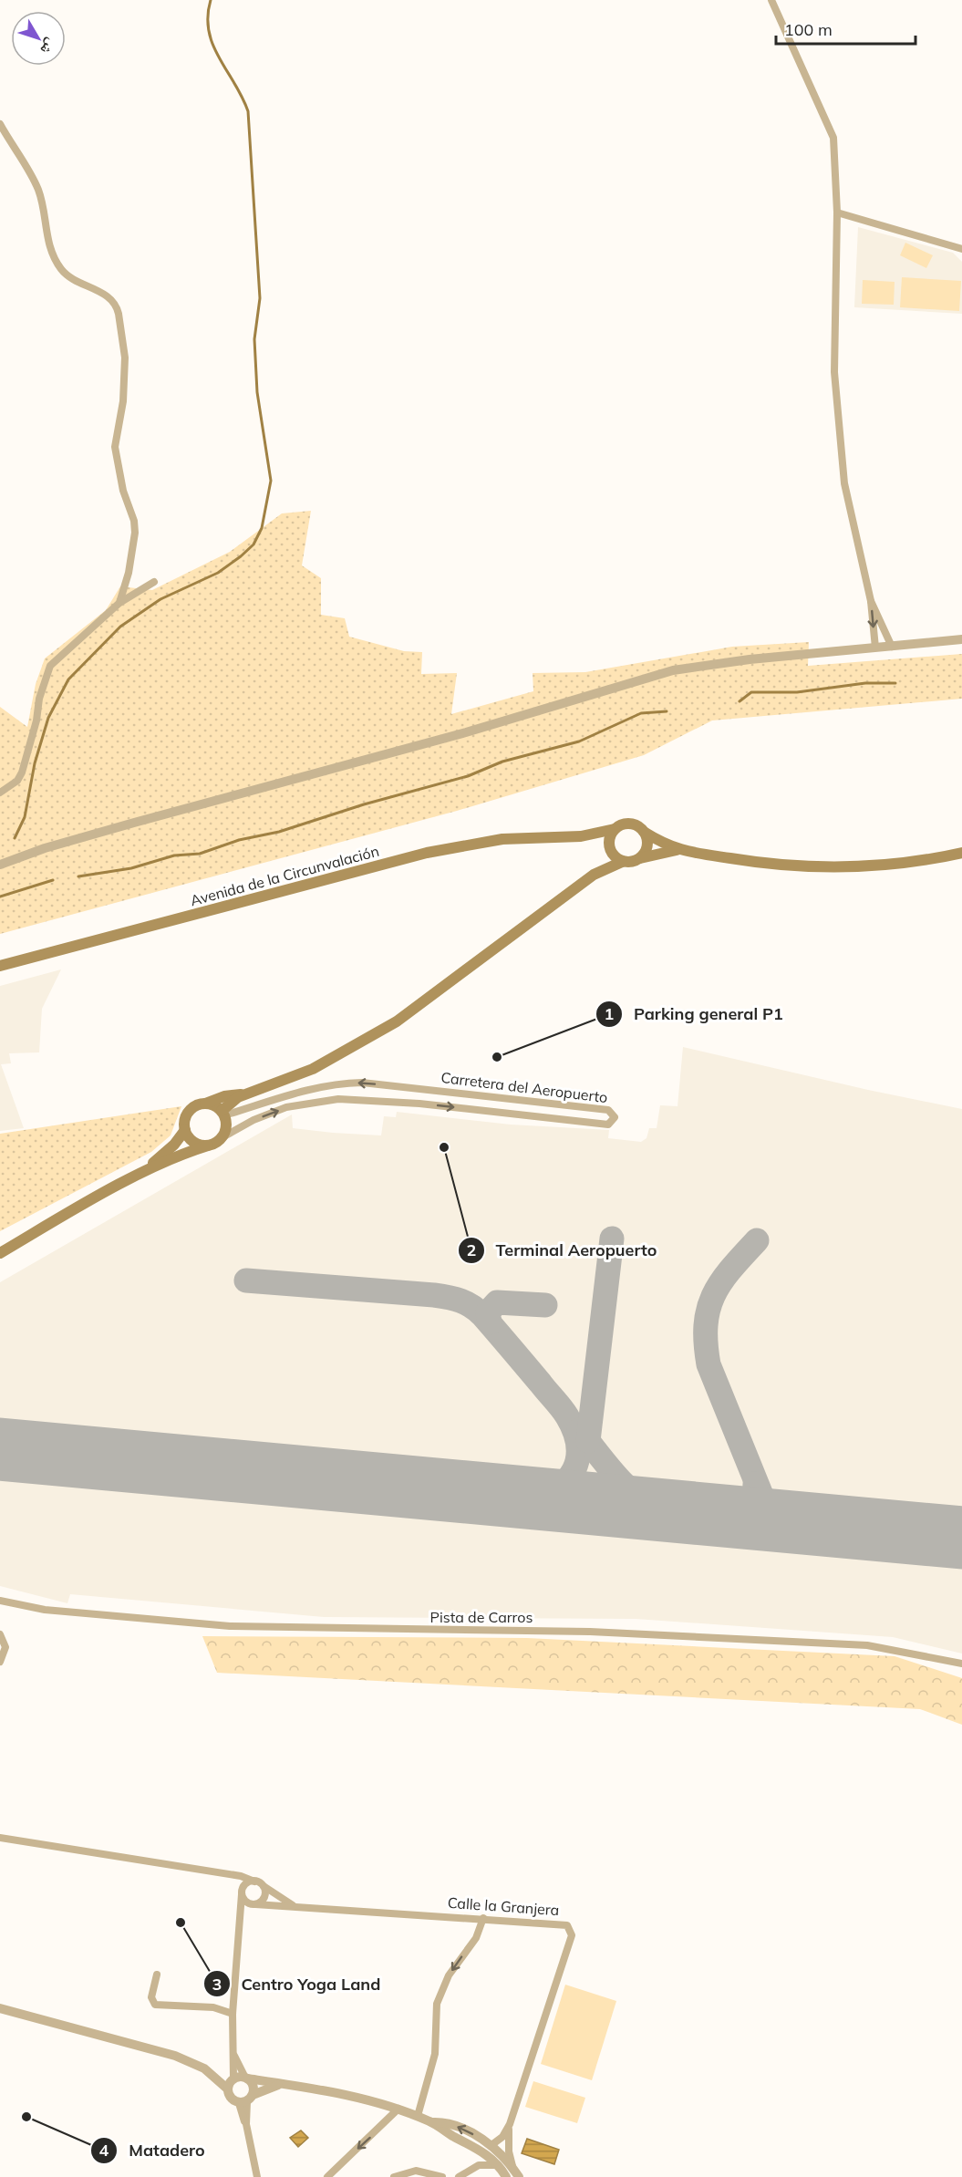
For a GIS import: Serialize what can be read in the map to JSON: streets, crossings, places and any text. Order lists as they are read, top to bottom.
{
  "streets": {
    "main road": ["Avenida de la Circunvalación"],
    "street": ["Carretera del Aeropuerto", "Pista de Carros", "Calle la Granjera"]
  },
  "places": [
    "Parking general P1",
    "Terminal Aeropuerto",
    "Centro Yoga Land",
    "Matadero"
  ],
  "scale_bar": "100 m",
  "north": "bottom right"
}
